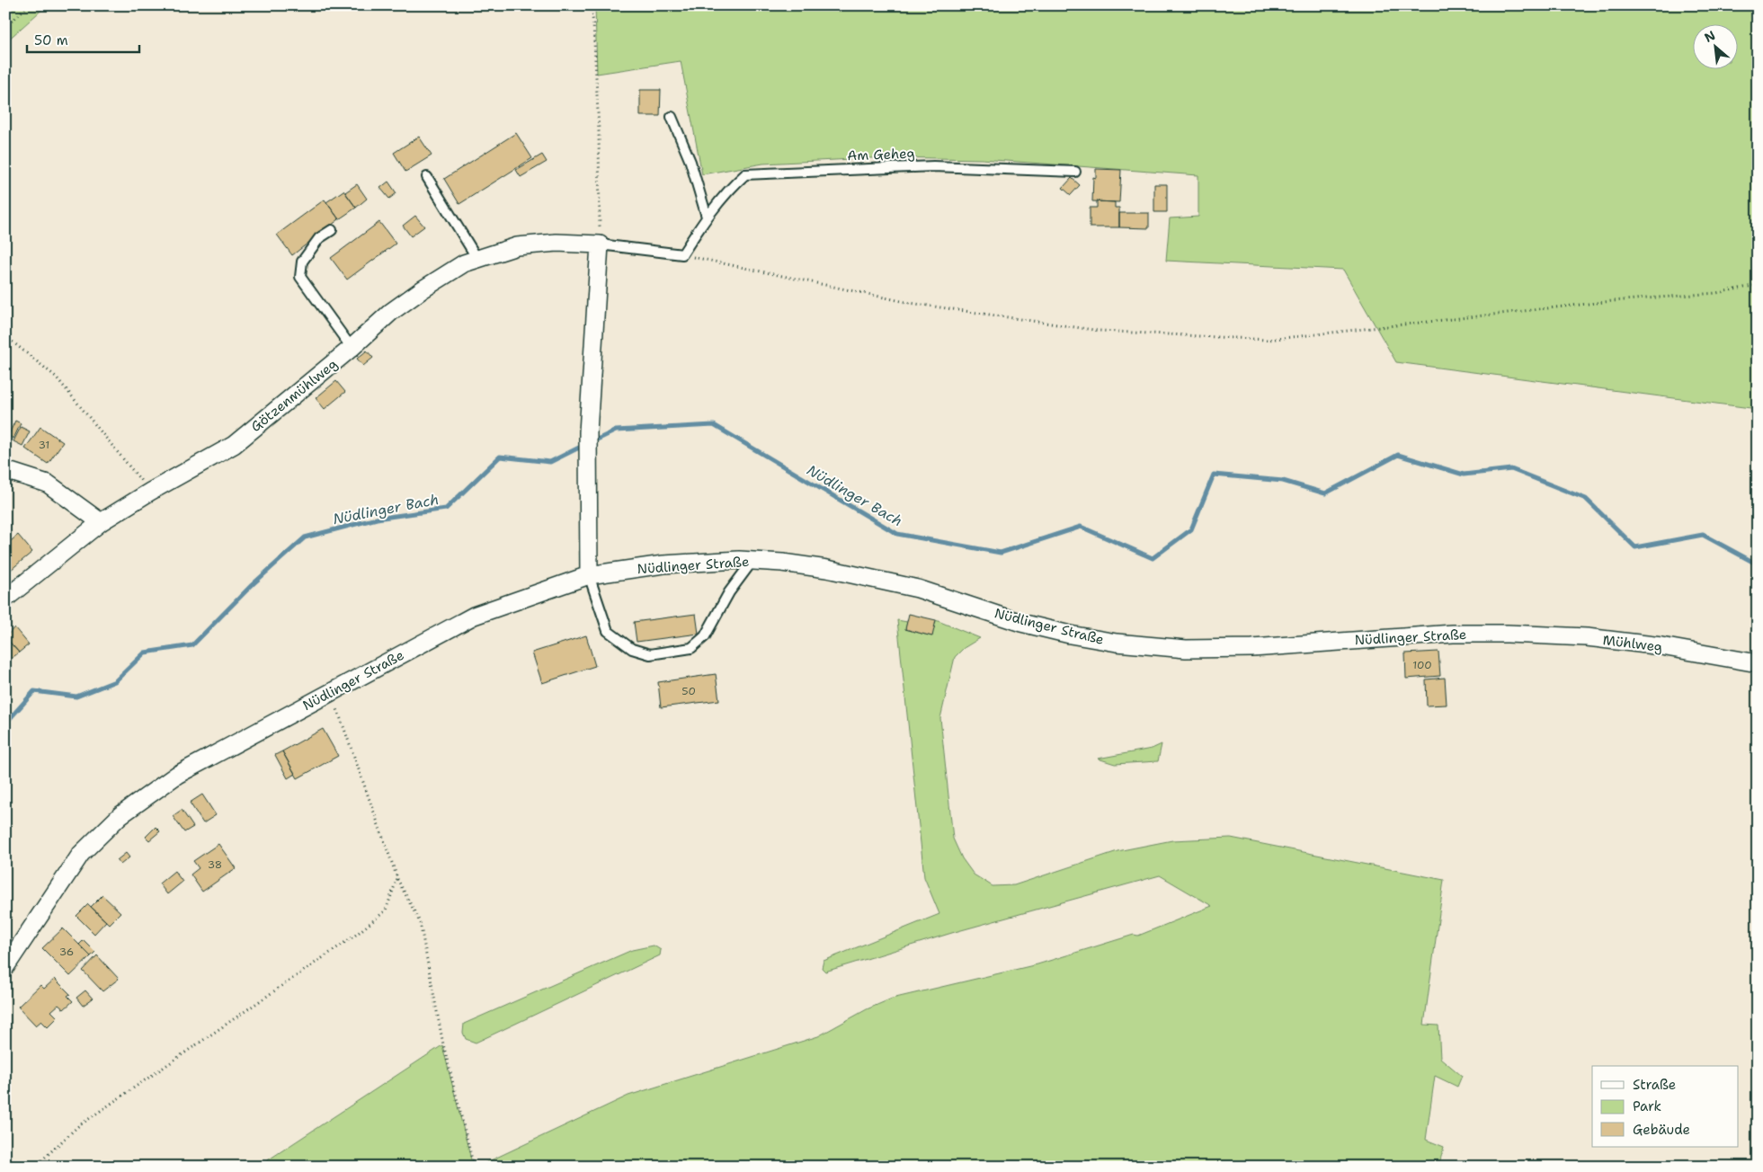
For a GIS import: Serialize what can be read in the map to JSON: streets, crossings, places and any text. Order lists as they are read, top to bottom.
{
  "streets": {
    "street": ["Götzenmühlweg", "Nüdlinger Straße", "Mühlweg"],
    "lane": ["Am Geheg"]
  },
  "crossings": [
    ["Nüdlinger Straße", "Mühlweg"]
  ],
  "water": ["Nüdlinger Bach"],
  "house_numbers": [
    "31",
    "100",
    "50",
    "38",
    "36"
  ],
  "legend": ["Straße", "Park", "Gebäude"],
  "scale_bar": "50 m",
  "north": "top left"
}
